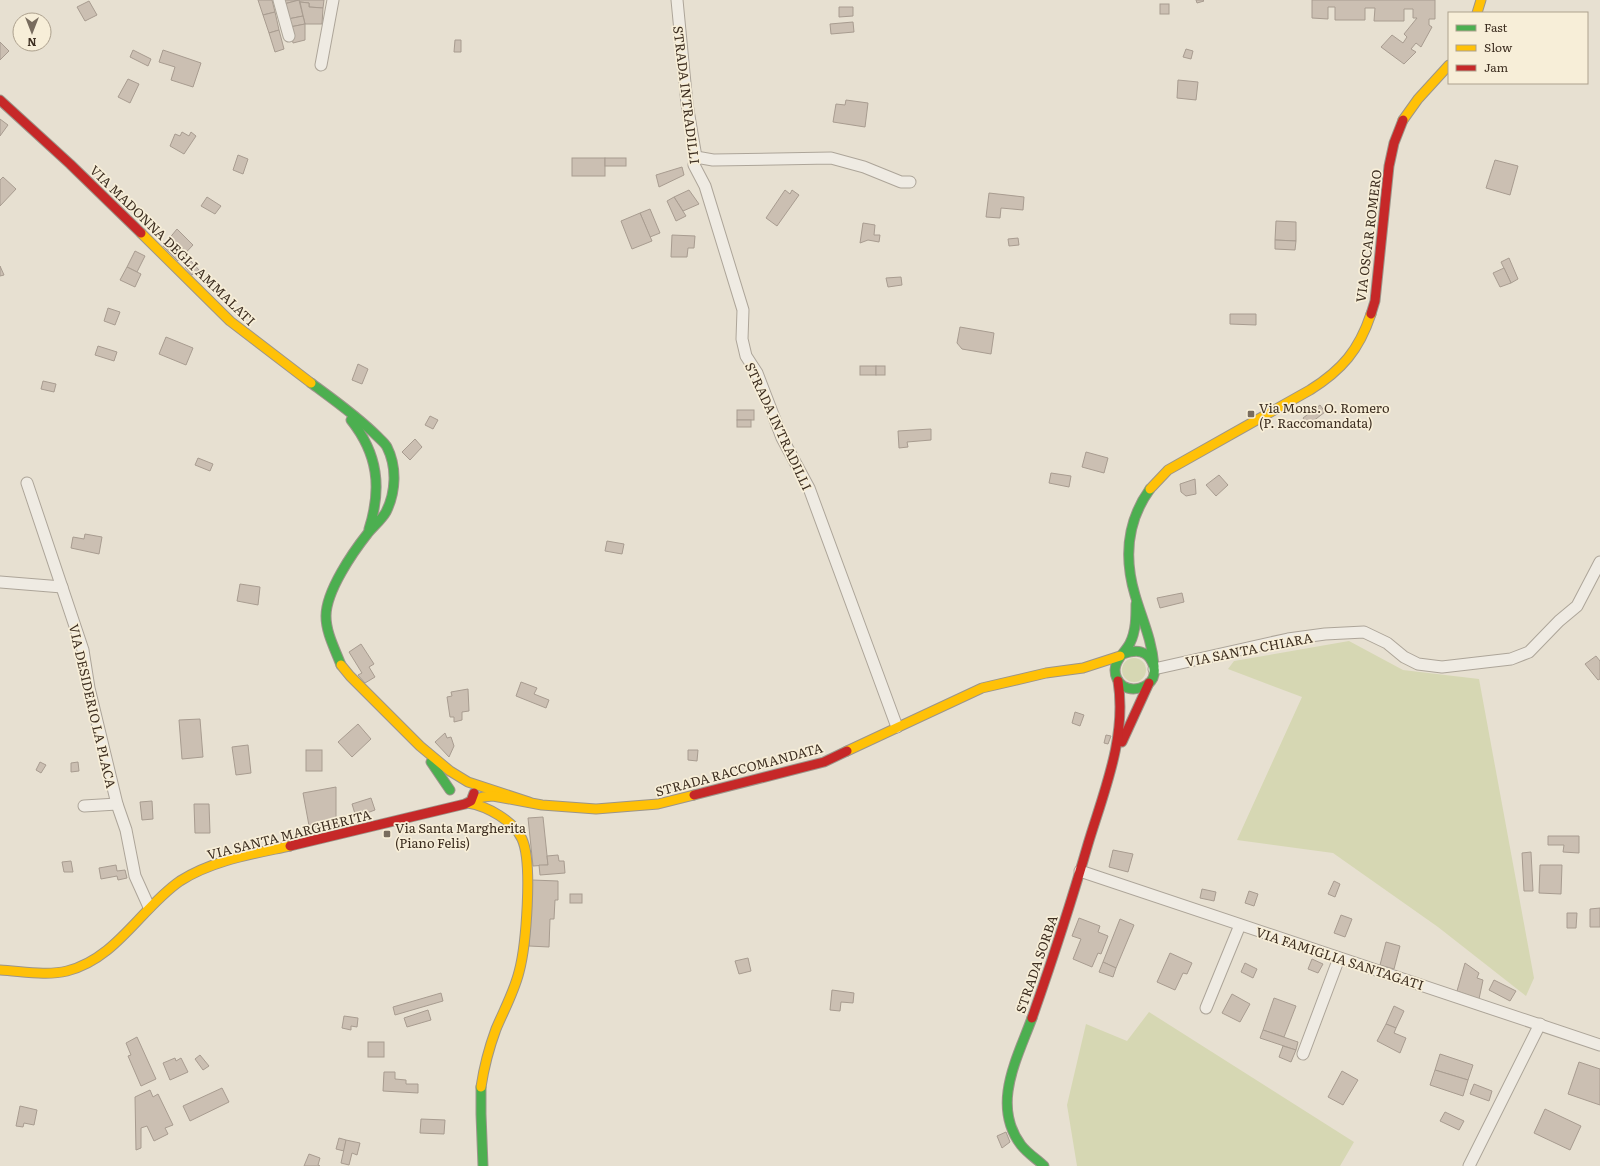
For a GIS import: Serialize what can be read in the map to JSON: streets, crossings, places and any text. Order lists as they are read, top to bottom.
{
  "streets": {
    "street": [
      "STRADA INTRADILLI",
      "VIA OSCAR ROMERO",
      "VIA MADONNA DEGLI AMMALATI",
      "VIA SANTA CHIARA",
      "VIA DESIDERIO LA PLACA",
      "STRADA RACCOMANDATA",
      "VIA SANTA MARGHERITA",
      "VIA FAMIGLIA SANTAGATI",
      "STRADA SORBA"
    ]
  },
  "crossings": [
    ["STRADA INTRADILLI", "STRADA RACCOMANDATA"],
    ["VIA DESIDERIO LA PLACA", "VIA SANTA MARGHERITA"],
    ["STRADA RACCOMANDATA", "VIA SANTA MARGHERITA"],
    ["VIA FAMIGLIA SANTAGATI", "STRADA SORBA"]
  ],
  "places": {
    "transit": ["Via Mons. O. Romero (P. Raccomandata)", "Via Santa Margherita (Piano Felis)"]
  },
  "legend": ["Fast", "Slow", "Jam"],
  "north": "bottom"
}
